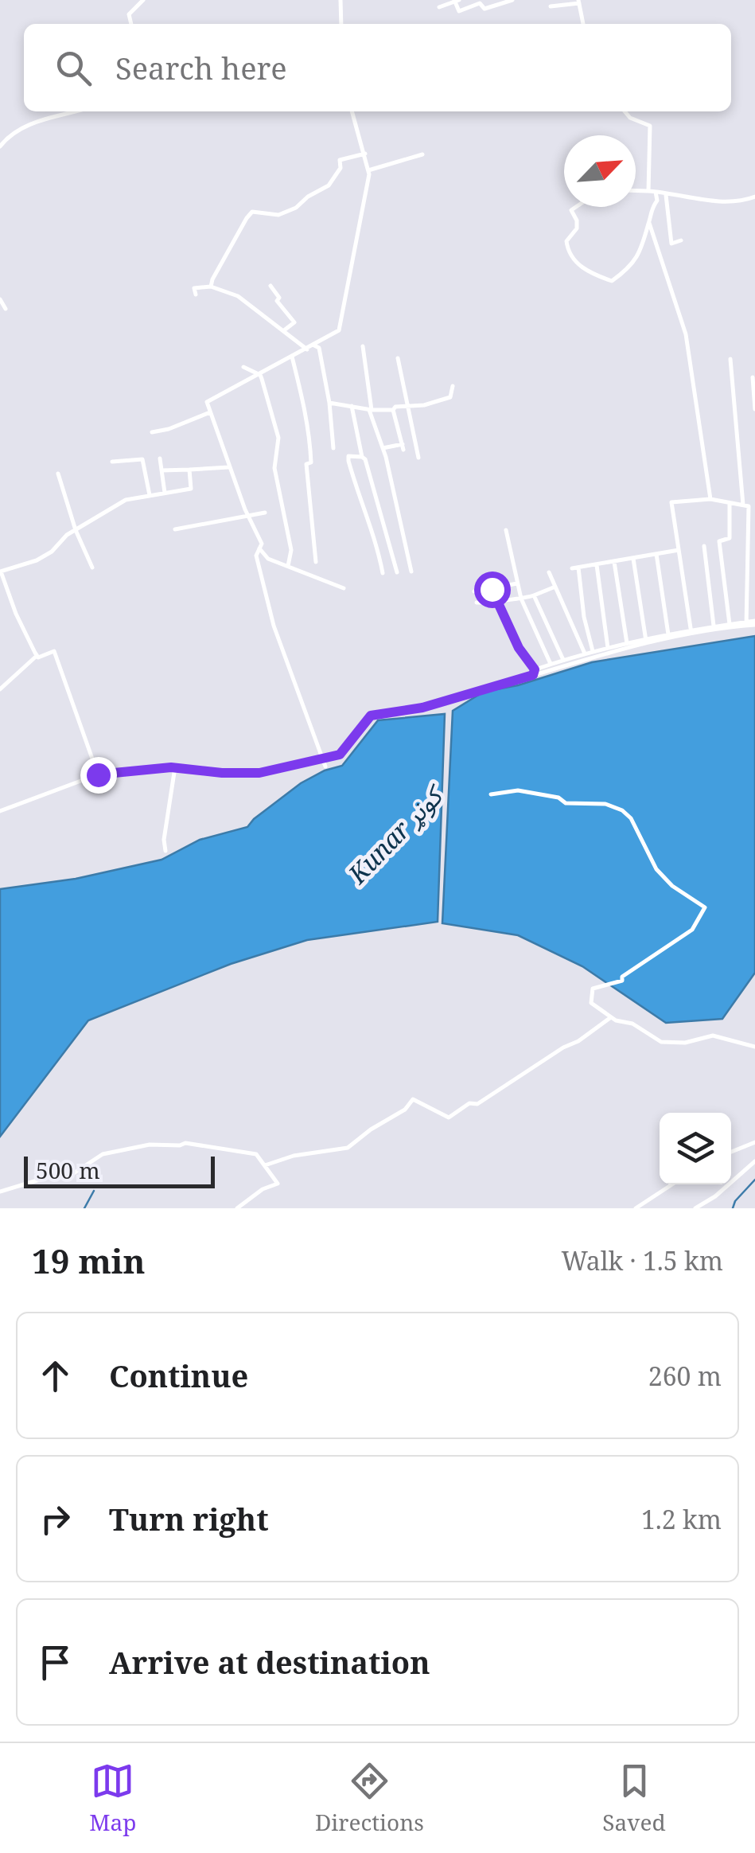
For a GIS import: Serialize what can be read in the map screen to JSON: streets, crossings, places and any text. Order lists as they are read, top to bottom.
{
  "water": ["Kunar کونړ"],
  "scale_bar": "500 m",
  "north": "top right",
  "page": {
    "search": "Search here",
    "scale": "500 m",
    "heading": ["19 min", "Walk · 1.5 km"],
    "list": [
      ["Continue", "260 m"],
      ["Turn right", "1.2 km"],
      "Arrive at destination"
    ],
    "nav": ["Map", "Directions", "Saved"]
  }
}
